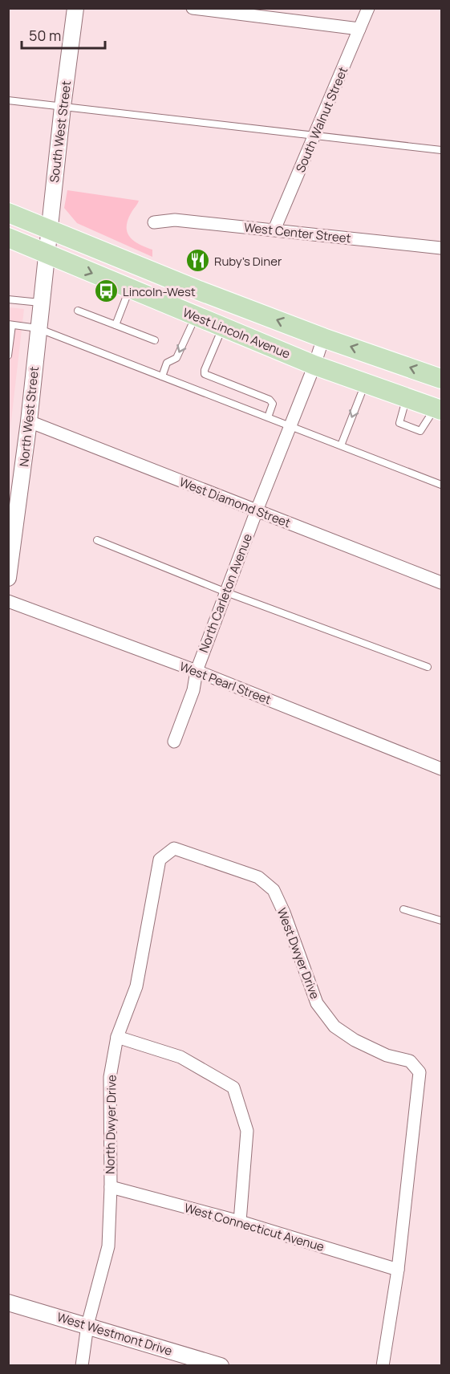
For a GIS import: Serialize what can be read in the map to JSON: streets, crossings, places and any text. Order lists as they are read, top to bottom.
{
  "streets": {
    "main road": ["West Lincoln Avenue"],
    "street": [
      "South Walnut Street",
      "South West Street",
      "West Center Street",
      "North West Street",
      "West Diamond Street",
      "North Carleton Avenue",
      "West Pearl Street",
      "West Dwyer Drive",
      "North Dwyer Drive",
      "West Connecticut Avenue",
      "West Westmont Drive"
    ]
  },
  "crossings": [
    ["South Walnut Street", "West Center Street"],
    ["South West Street", "West Lincoln Avenue"],
    ["South West Street", "North West Street"],
    ["West Lincoln Avenue", "North West Street"],
    ["West Lincoln Avenue", "North Carleton Avenue"],
    ["North West Street", "West Diamond Street"],
    ["West Diamond Street", "North Carleton Avenue"],
    ["North Carleton Avenue", "West Pearl Street"],
    ["West Dwyer Drive", "North Dwyer Drive"],
    ["West Dwyer Drive", "West Connecticut Avenue"],
    ["North Dwyer Drive", "West Connecticut Avenue"],
    ["North Dwyer Drive", "West Westmont Drive"]
  ],
  "places": {
    "restaurant": ["Ruby's Diner"],
    "bus stop": ["Lincoln-West"]
  },
  "scale_bar": "50 m"
}
